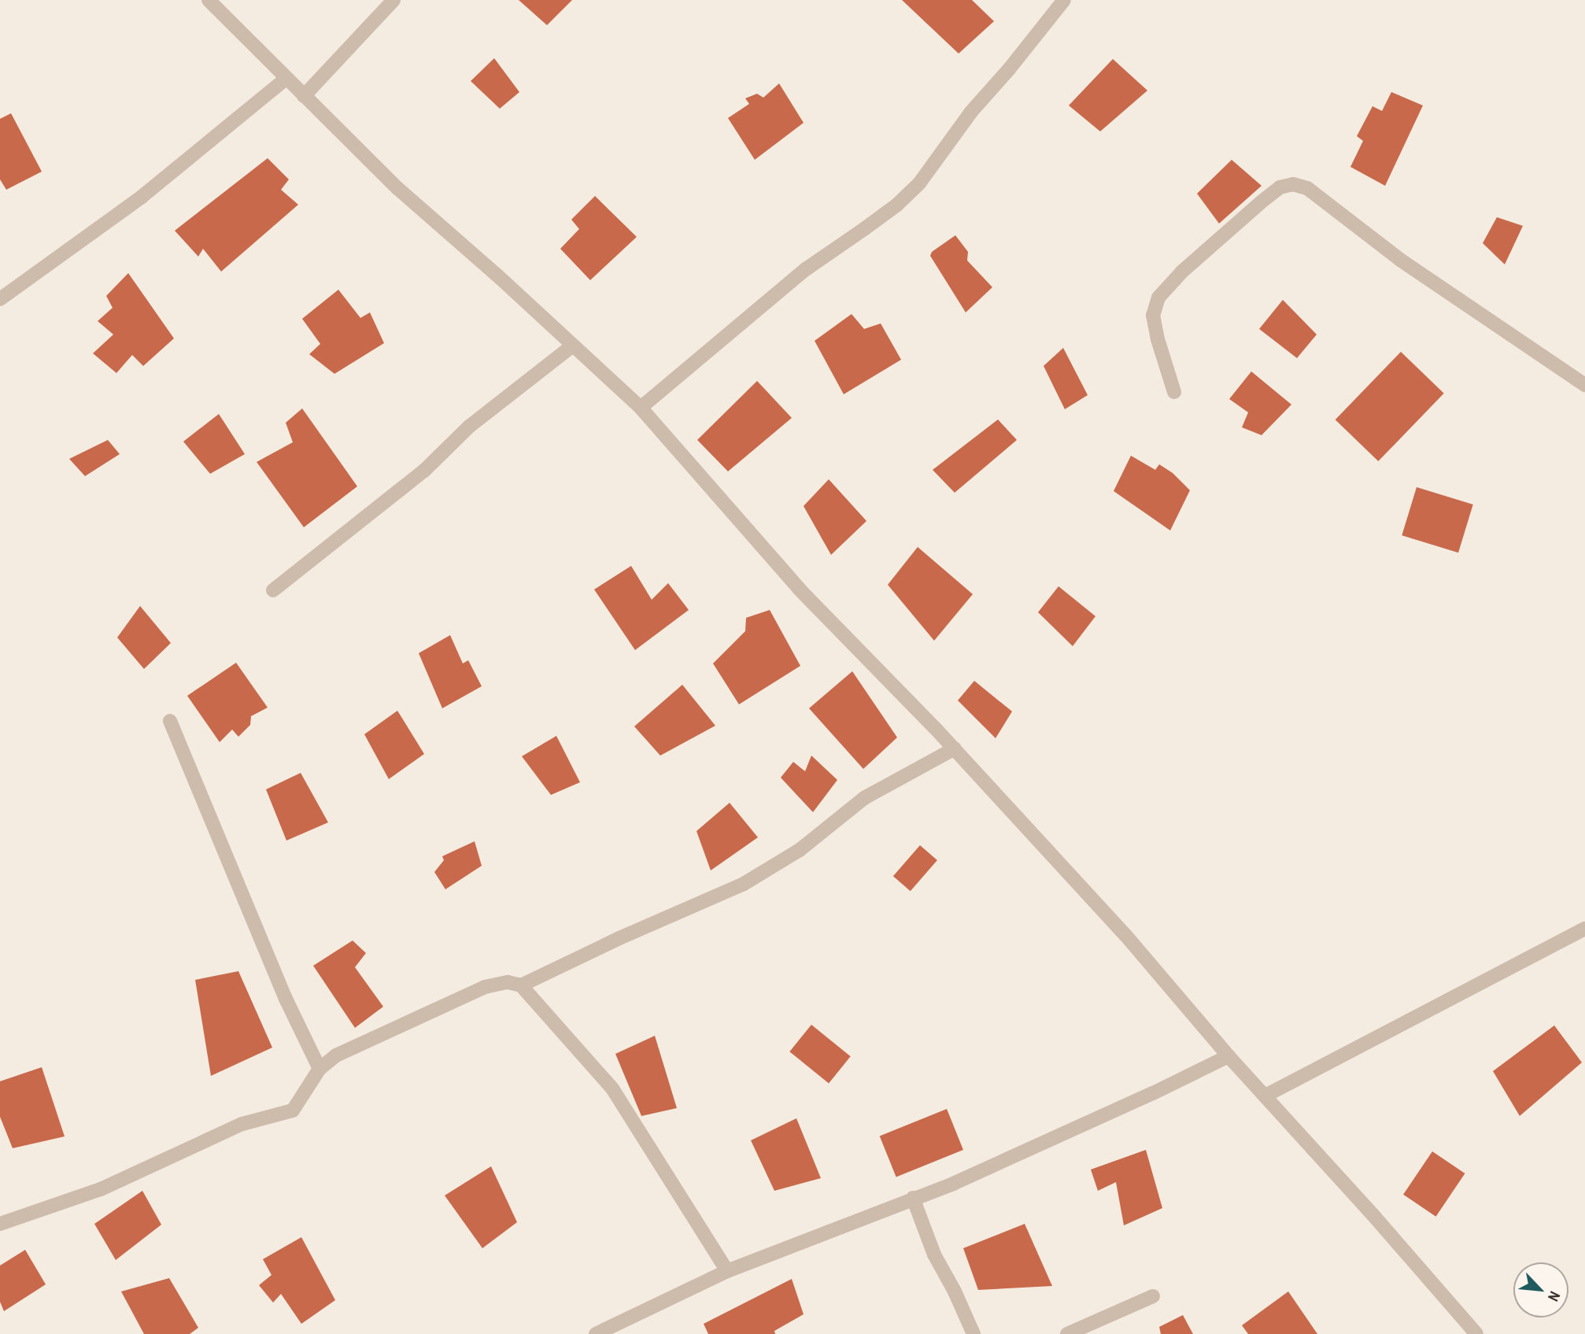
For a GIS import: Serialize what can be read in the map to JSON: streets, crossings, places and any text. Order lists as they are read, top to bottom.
{
  "north": "bottom right"
}
